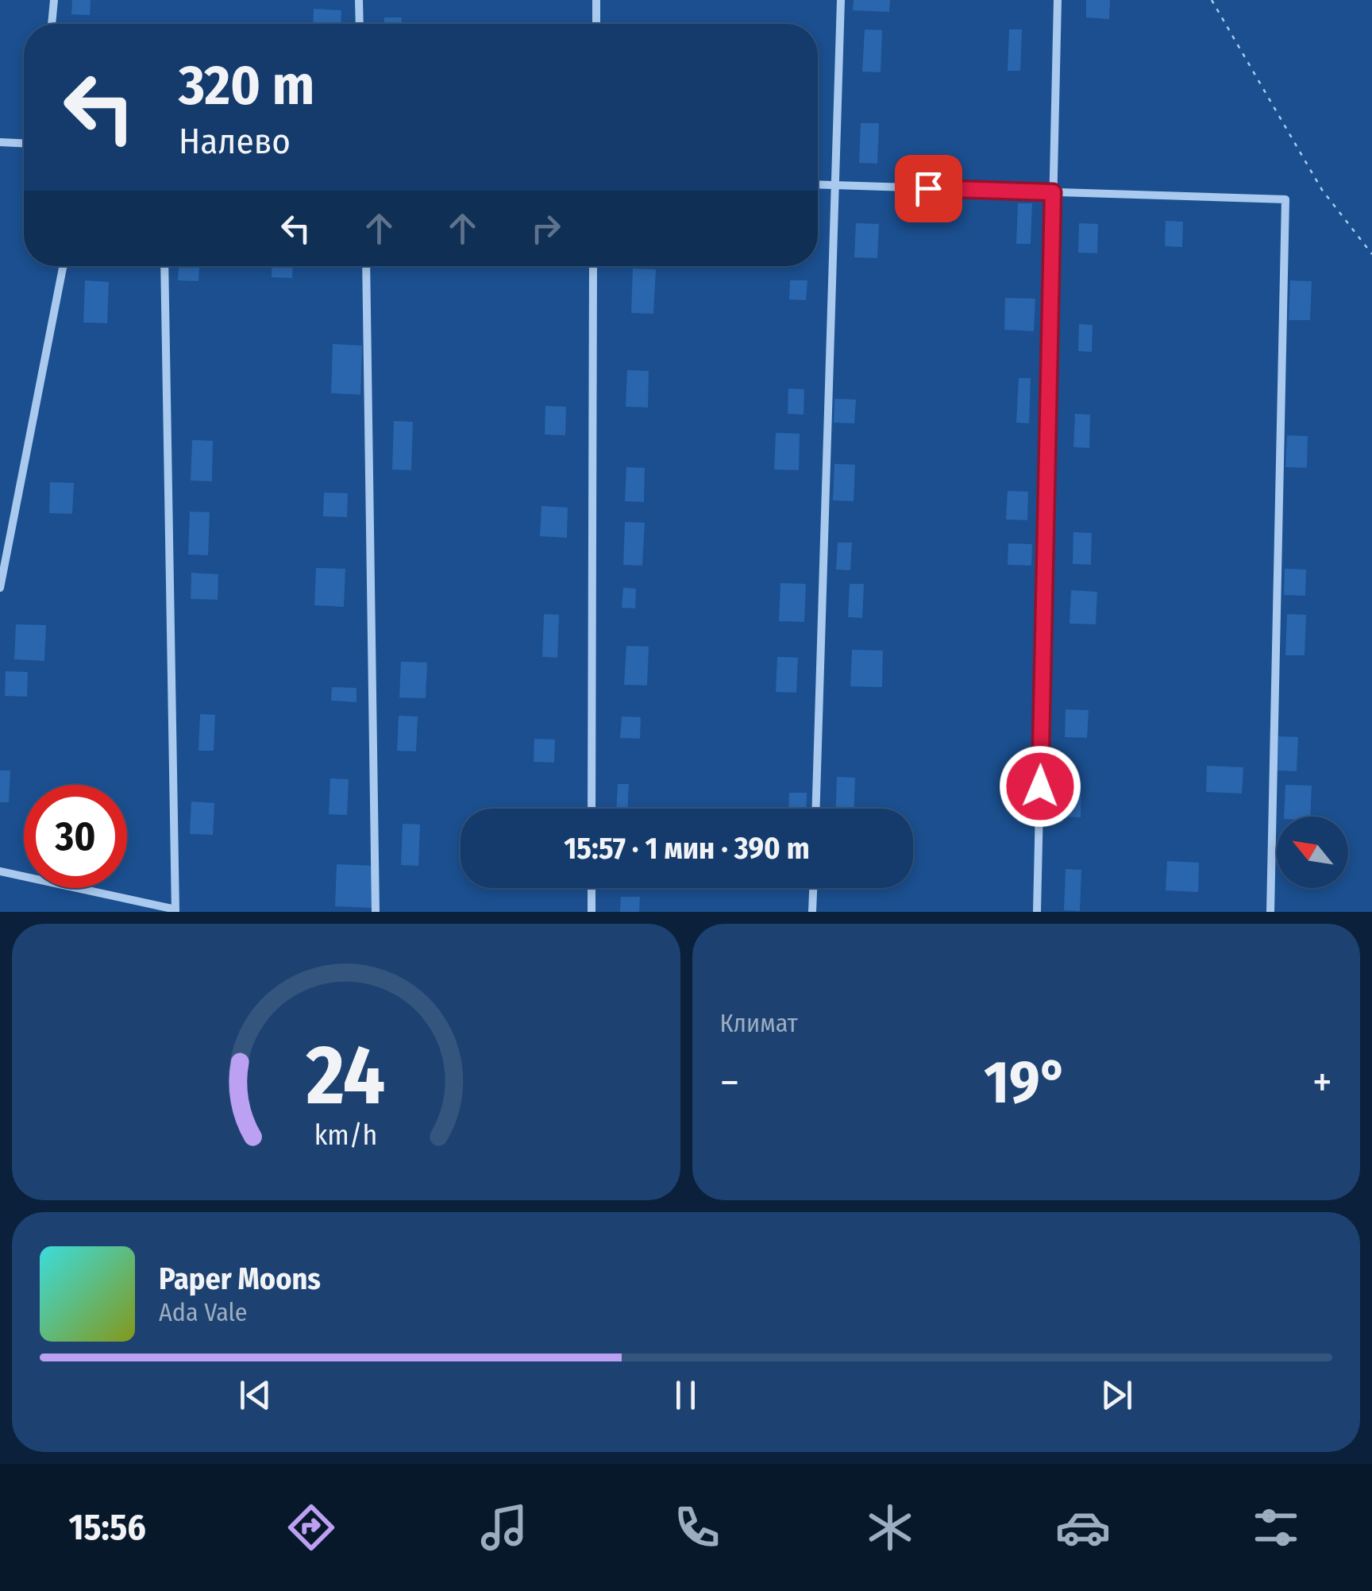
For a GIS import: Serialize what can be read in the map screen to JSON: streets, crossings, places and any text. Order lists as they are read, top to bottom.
{
  "north": "top left",
  "page": {
    "turn": ["320 m", "Налево"],
    "limit": "30",
    "trip": "15:57 · 1 мин · 390 m",
    "tile": "Климат",
    "heat": ["−", "19°", "+"],
    "song": ["Paper Moons", "Ada Vale"],
    "tabs": "15:56",
    "gauge": ["24", "km/h"]
  }
}
